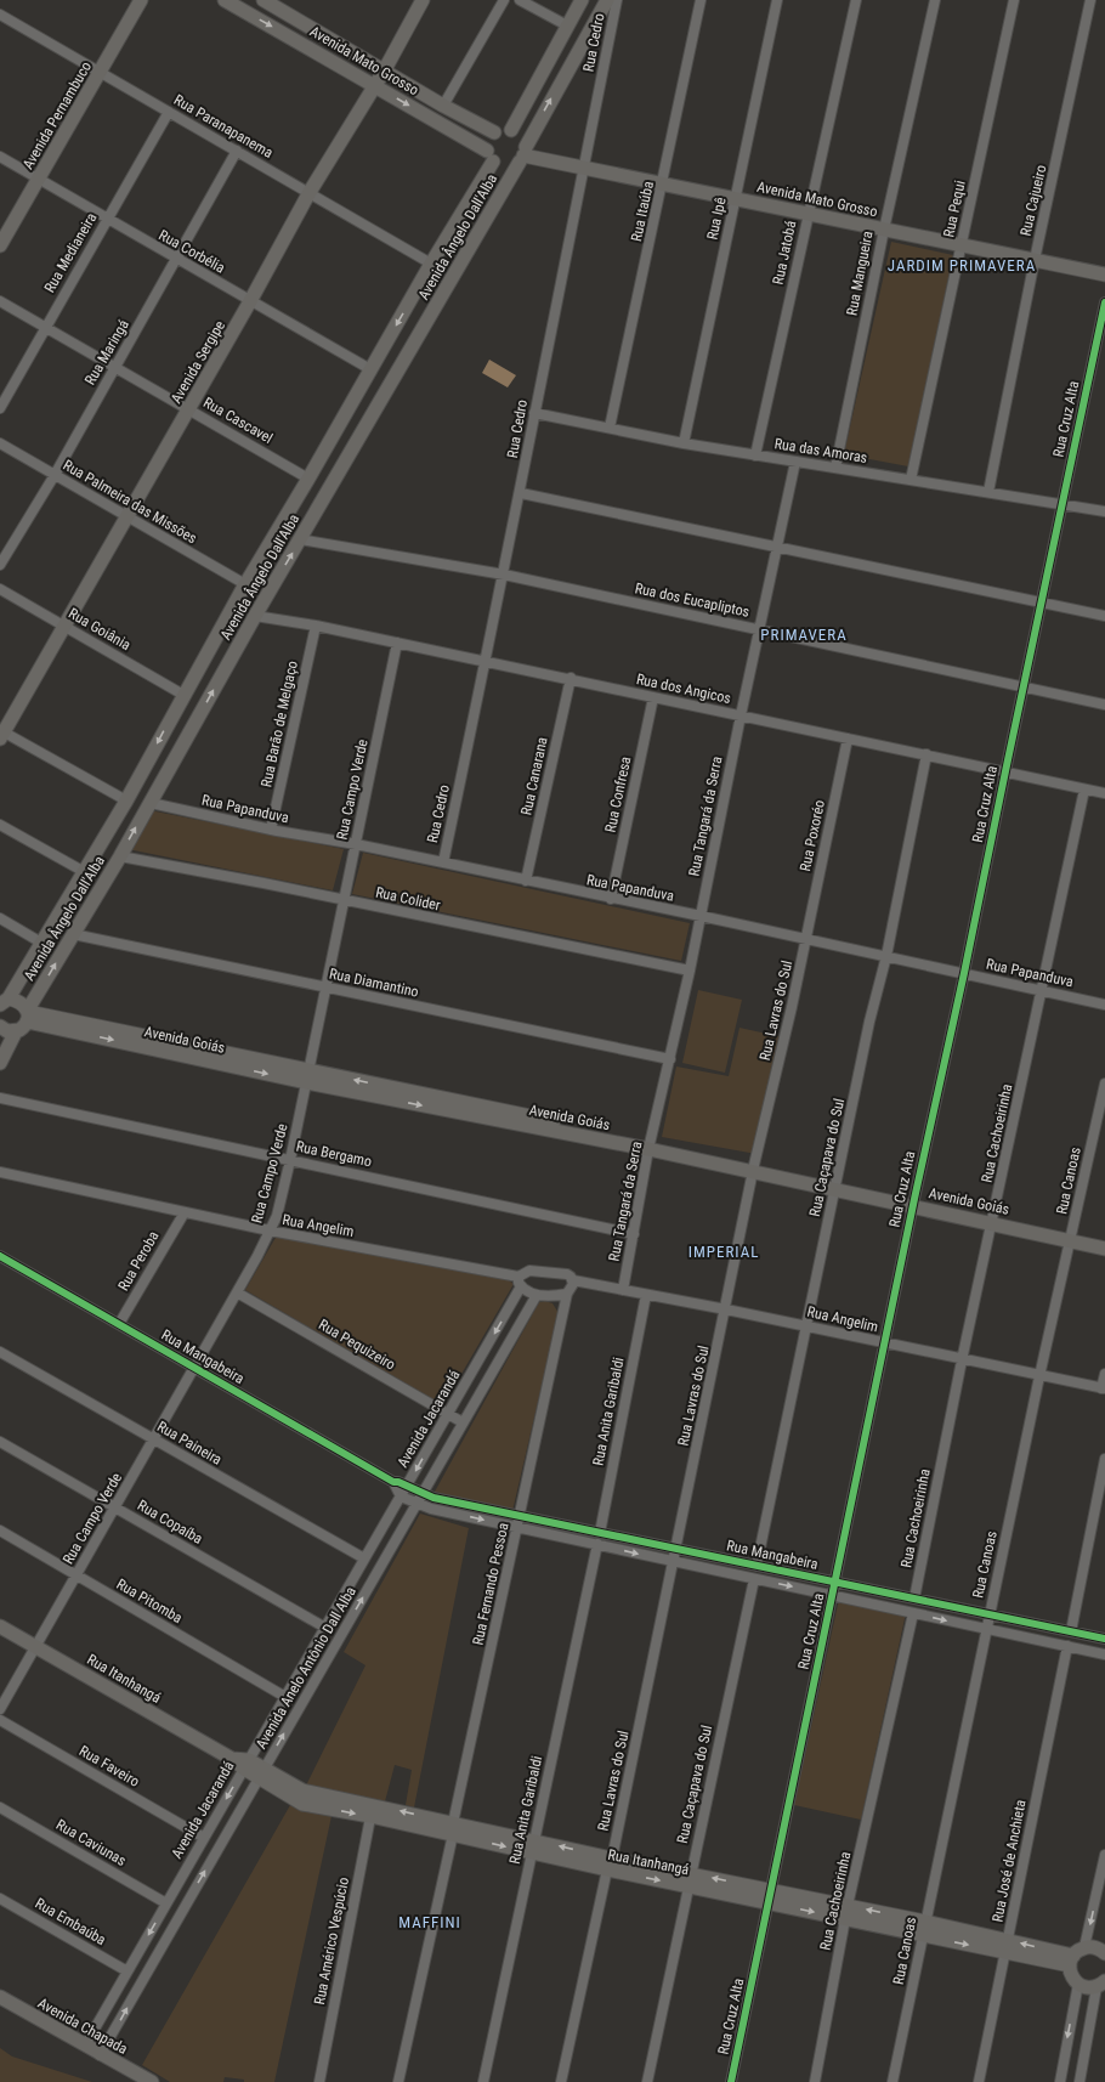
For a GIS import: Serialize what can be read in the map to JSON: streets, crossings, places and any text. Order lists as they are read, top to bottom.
{
  "streets": {
    "street": [
      "Rua Cedro",
      "Avenida Mato Grosso",
      "Avenida Pernambuco",
      "Rua Paranapanema",
      "Rua Cajueiro",
      "Rua Pequi",
      "Rua Itaúba",
      "Rua Ipê",
      "Avenida Ângelo Dall'Alba",
      "Rua Corbélia",
      "Rua Medianeira",
      "Rua Jatobá",
      "Rua Mangueira",
      "Rua Maringá",
      "Avenida Sergipe",
      "Rua Cruz Alta",
      "Rua Cascavel",
      "Rua das Amoras",
      "Rua Palmeira das Missões",
      "Rua dos Eucapliptos",
      "Rua Goiânia",
      "Rua dos Angicos",
      "Rua Barão de Melgaço",
      "Rua Canarana",
      "Rua Campo Verde",
      "Rua Confresa",
      "Rua Papanduva",
      "Rua Tangará da Serra",
      "Rua Poxoréo",
      "Rua Colider",
      "Rua Diamantino",
      "Rua Lavras do Sul",
      "Avenida Goiás",
      "Rua Cachoeirinha",
      "Rua Bergamo",
      "Rua Caçapava do Sul",
      "Rua Canoas",
      "Rua Angelim",
      "Rua Peroba",
      "Rua Pequizeiro",
      "Rua Mangabeira",
      "Rua Anita Garibaldi",
      "Avenida Jacarandá",
      "Rua Paineira",
      "Rua Copaíba",
      "Rua Fernando Pessoa",
      "Rua Pitomba",
      "Avenida Anelo Antônio Dall Alba",
      "Rua Itanhangá",
      "Rua Faveiro",
      "Rua Caviunas",
      "Rua José de Anchieta",
      "Rua Embaúba",
      "Rua Américo Vespúcio",
      "Avenida Chapada"
    ]
  },
  "crossings": [
    ["Rua Cedro", "Avenida Mato Grosso"],
    ["Rua Cedro", "Rua das Amoras"],
    ["Rua Cedro", "Rua dos Eucapliptos"],
    ["Rua Cedro", "Rua dos Angicos"],
    ["Rua Cedro", "Rua Papanduva"],
    ["Avenida Mato Grosso", "Rua Cajueiro"],
    ["Avenida Mato Grosso", "Rua Pequi"],
    ["Avenida Mato Grosso", "Rua Itaúba"],
    ["Avenida Mato Grosso", "Rua Ipê"],
    ["Avenida Mato Grosso", "Avenida Ângelo Dall'Alba"],
    ["Avenida Mato Grosso", "Rua Jatobá"],
    ["Avenida Mato Grosso", "Rua Mangueira"],
    ["Avenida Mato Grosso", "Avenida Sergipe"],
    ["Avenida Pernambuco", "Rua Paranapanema"],
    ["Avenida Pernambuco", "Rua Corbélia"],
    ["Rua Paranapanema", "Avenida Ângelo Dall'Alba"],
    ["Rua Paranapanema", "Rua Medianeira"],
    ["Rua Paranapanema", "Rua Maringá"],
    ["Rua Paranapanema", "Avenida Sergipe"],
    ["Rua Cajueiro", "Rua das Amoras"],
    ["Rua Pequi", "Rua das Amoras"],
    ["Rua Itaúba", "Rua das Amoras"],
    ["Rua Ipê", "Rua das Amoras"],
    ["Avenida Ângelo Dall'Alba", "Rua Corbélia"],
    ["Avenida Ângelo Dall'Alba", "Rua Cascavel"],
    ["Avenida Ângelo Dall'Alba", "Rua Palmeira das Missões"],
    ["Avenida Ângelo Dall'Alba", "Rua dos Eucapliptos"],
    ["Avenida Ângelo Dall'Alba", "Rua Goiânia"],
    ["Avenida Ângelo Dall'Alba", "Rua dos Angicos"],
    ["Avenida Ângelo Dall'Alba", "Rua Papanduva"],
    ["Avenida Ângelo Dall'Alba", "Rua Colider"],
    ["Avenida Ângelo Dall'Alba", "Rua Diamantino"],
    ["Avenida Ângelo Dall'Alba", "Avenida Goiás"],
    ["Rua Corbélia", "Rua Medianeira"],
    ["Rua Corbélia", "Rua Maringá"],
    ["Rua Corbélia", "Avenida Sergipe"],
    ["Rua Medianeira", "Rua Cascavel"],
    ["Rua Jatobá", "Rua das Amoras"],
    ["Rua Mangueira", "Rua das Amoras"],
    ["Rua Maringá", "Rua Cascavel"],
    ["Rua Maringá", "Rua Palmeira das Missões"],
    ["Avenida Sergipe", "Rua Cascavel"],
    ["Avenida Sergipe", "Rua Palmeira das Missões"],
    ["Avenida Sergipe", "Rua Goiânia"],
    ["Rua Cruz Alta", "Rua das Amoras"],
    ["Rua Cruz Alta", "Rua dos Eucapliptos"],
    ["Rua Cruz Alta", "Rua dos Angicos"],
    ["Rua Cruz Alta", "Rua Papanduva"],
    ["Rua Cruz Alta", "Avenida Goiás"],
    ["Rua Cruz Alta", "Rua Angelim"],
    ["Rua Cruz Alta", "Rua Mangabeira"],
    ["Rua Cruz Alta", "Rua Itanhangá"],
    ["Rua das Amoras", "Rua Tangará da Serra"],
    ["Rua dos Eucapliptos", "Rua Tangará da Serra"],
    ["Rua dos Angicos", "Rua Barão de Melgaço"],
    ["Rua dos Angicos", "Rua Canarana"],
    ["Rua dos Angicos", "Rua Campo Verde"],
    ["Rua dos Angicos", "Rua Confresa"],
    ["Rua dos Angicos", "Rua Tangará da Serra"],
    ["Rua dos Angicos", "Rua Poxoréo"],
    ["Rua dos Angicos", "Rua Cachoeirinha"],
    ["Rua dos Angicos", "Rua Caçapava do Sul"],
    ["Rua Barão de Melgaço", "Rua Papanduva"],
    ["Rua Canarana", "Rua Papanduva"],
    ["Rua Campo Verde", "Rua Papanduva"],
    ["Rua Campo Verde", "Rua Colider"],
    ["Rua Campo Verde", "Rua Diamantino"],
    ["Rua Campo Verde", "Avenida Goiás"],
    ["Rua Campo Verde", "Rua Bergamo"],
    ["Rua Campo Verde", "Rua Angelim"],
    ["Rua Campo Verde", "Rua Pequizeiro"],
    ["Rua Campo Verde", "Rua Mangabeira"],
    ["Rua Campo Verde", "Rua Paineira"],
    ["Rua Campo Verde", "Rua Copaíba"],
    ["Rua Campo Verde", "Rua Pitomba"],
    ["Rua Campo Verde", "Rua Itanhangá"],
    ["Rua Confresa", "Rua Papanduva"],
    ["Rua Papanduva", "Rua Tangará da Serra"],
    ["Rua Papanduva", "Rua Poxoréo"],
    ["Rua Papanduva", "Rua Lavras do Sul"],
    ["Rua Papanduva", "Rua Cachoeirinha"],
    ["Rua Papanduva", "Rua Caçapava do Sul"],
    ["Rua Tangará da Serra", "Rua Colider"],
    ["Rua Tangará da Serra", "Rua Diamantino"],
    ["Rua Tangará da Serra", "Avenida Goiás"],
    ["Rua Tangará da Serra", "Rua Bergamo"],
    ["Rua Tangará da Serra", "Rua Angelim"],
    ["Rua Poxoréo", "Rua Lavras do Sul"],
    ["Rua Lavras do Sul", "Avenida Goiás"],
    ["Rua Lavras do Sul", "Rua Angelim"],
    ["Rua Lavras do Sul", "Rua Mangabeira"],
    ["Rua Lavras do Sul", "Rua Itanhangá"],
    ["Avenida Goiás", "Rua Cachoeirinha"],
    ["Avenida Goiás", "Rua Caçapava do Sul"],
    ["Avenida Goiás", "Rua Canoas"],
    ["Rua Cachoeirinha", "Rua Angelim"],
    ["Rua Cachoeirinha", "Rua Mangabeira"],
    ["Rua Cachoeirinha", "Rua Itanhangá"],
    ["Rua Caçapava do Sul", "Rua Angelim"],
    ["Rua Caçapava do Sul", "Rua Mangabeira"],
    ["Rua Caçapava do Sul", "Rua Itanhangá"],
    ["Rua Canoas", "Rua Angelim"],
    ["Rua Canoas", "Rua Mangabeira"],
    ["Rua Canoas", "Rua Itanhangá"],
    ["Rua Angelim", "Rua Peroba"],
    ["Rua Angelim", "Rua Anita Garibaldi"],
    ["Rua Angelim", "Avenida Jacarandá"],
    ["Rua Angelim", "Rua Fernando Pessoa"],
    ["Rua Peroba", "Rua Mangabeira"],
    ["Rua Pequizeiro", "Avenida Jacarandá"],
    ["Rua Pequizeiro", "Avenida Anelo Antônio Dall Alba"],
    ["Rua Mangabeira", "Rua Anita Garibaldi"],
    ["Rua Mangabeira", "Avenida Jacarandá"],
    ["Rua Mangabeira", "Rua Fernando Pessoa"],
    ["Rua Mangabeira", "Avenida Anelo Antônio Dall Alba"],
    ["Rua Mangabeira", "Rua José de Anchieta"],
    ["Rua Anita Garibaldi", "Rua Itanhangá"],
    ["Avenida Jacarandá", "Rua Paineira"],
    ["Avenida Jacarandá", "Rua Copaíba"],
    ["Avenida Jacarandá", "Rua Pitomba"],
    ["Avenida Jacarandá", "Rua Itanhangá"],
    ["Avenida Jacarandá", "Rua Faveiro"],
    ["Avenida Jacarandá", "Rua Caviunas"],
    ["Avenida Jacarandá", "Rua Embaúba"],
    ["Avenida Jacarandá", "Avenida Chapada"],
    ["Rua Fernando Pessoa", "Rua Itanhangá"],
    ["Avenida Anelo Antônio Dall Alba", "Rua Itanhangá"],
    ["Avenida Anelo Antônio Dall Alba", "Avenida Chapada"],
    ["Rua Itanhangá", "Rua José de Anchieta"],
    ["Rua Itanhangá", "Rua Américo Vespúcio"]
  ],
  "one_way": ["Avenida Jacarandá", "Avenida Anelo Antônio Dall Alba"],
  "districts": [
    "JARDIM PRIMAVERA",
    "PRIMAVERA",
    "IMPERIAL",
    "MAFFINI"
  ]
}
